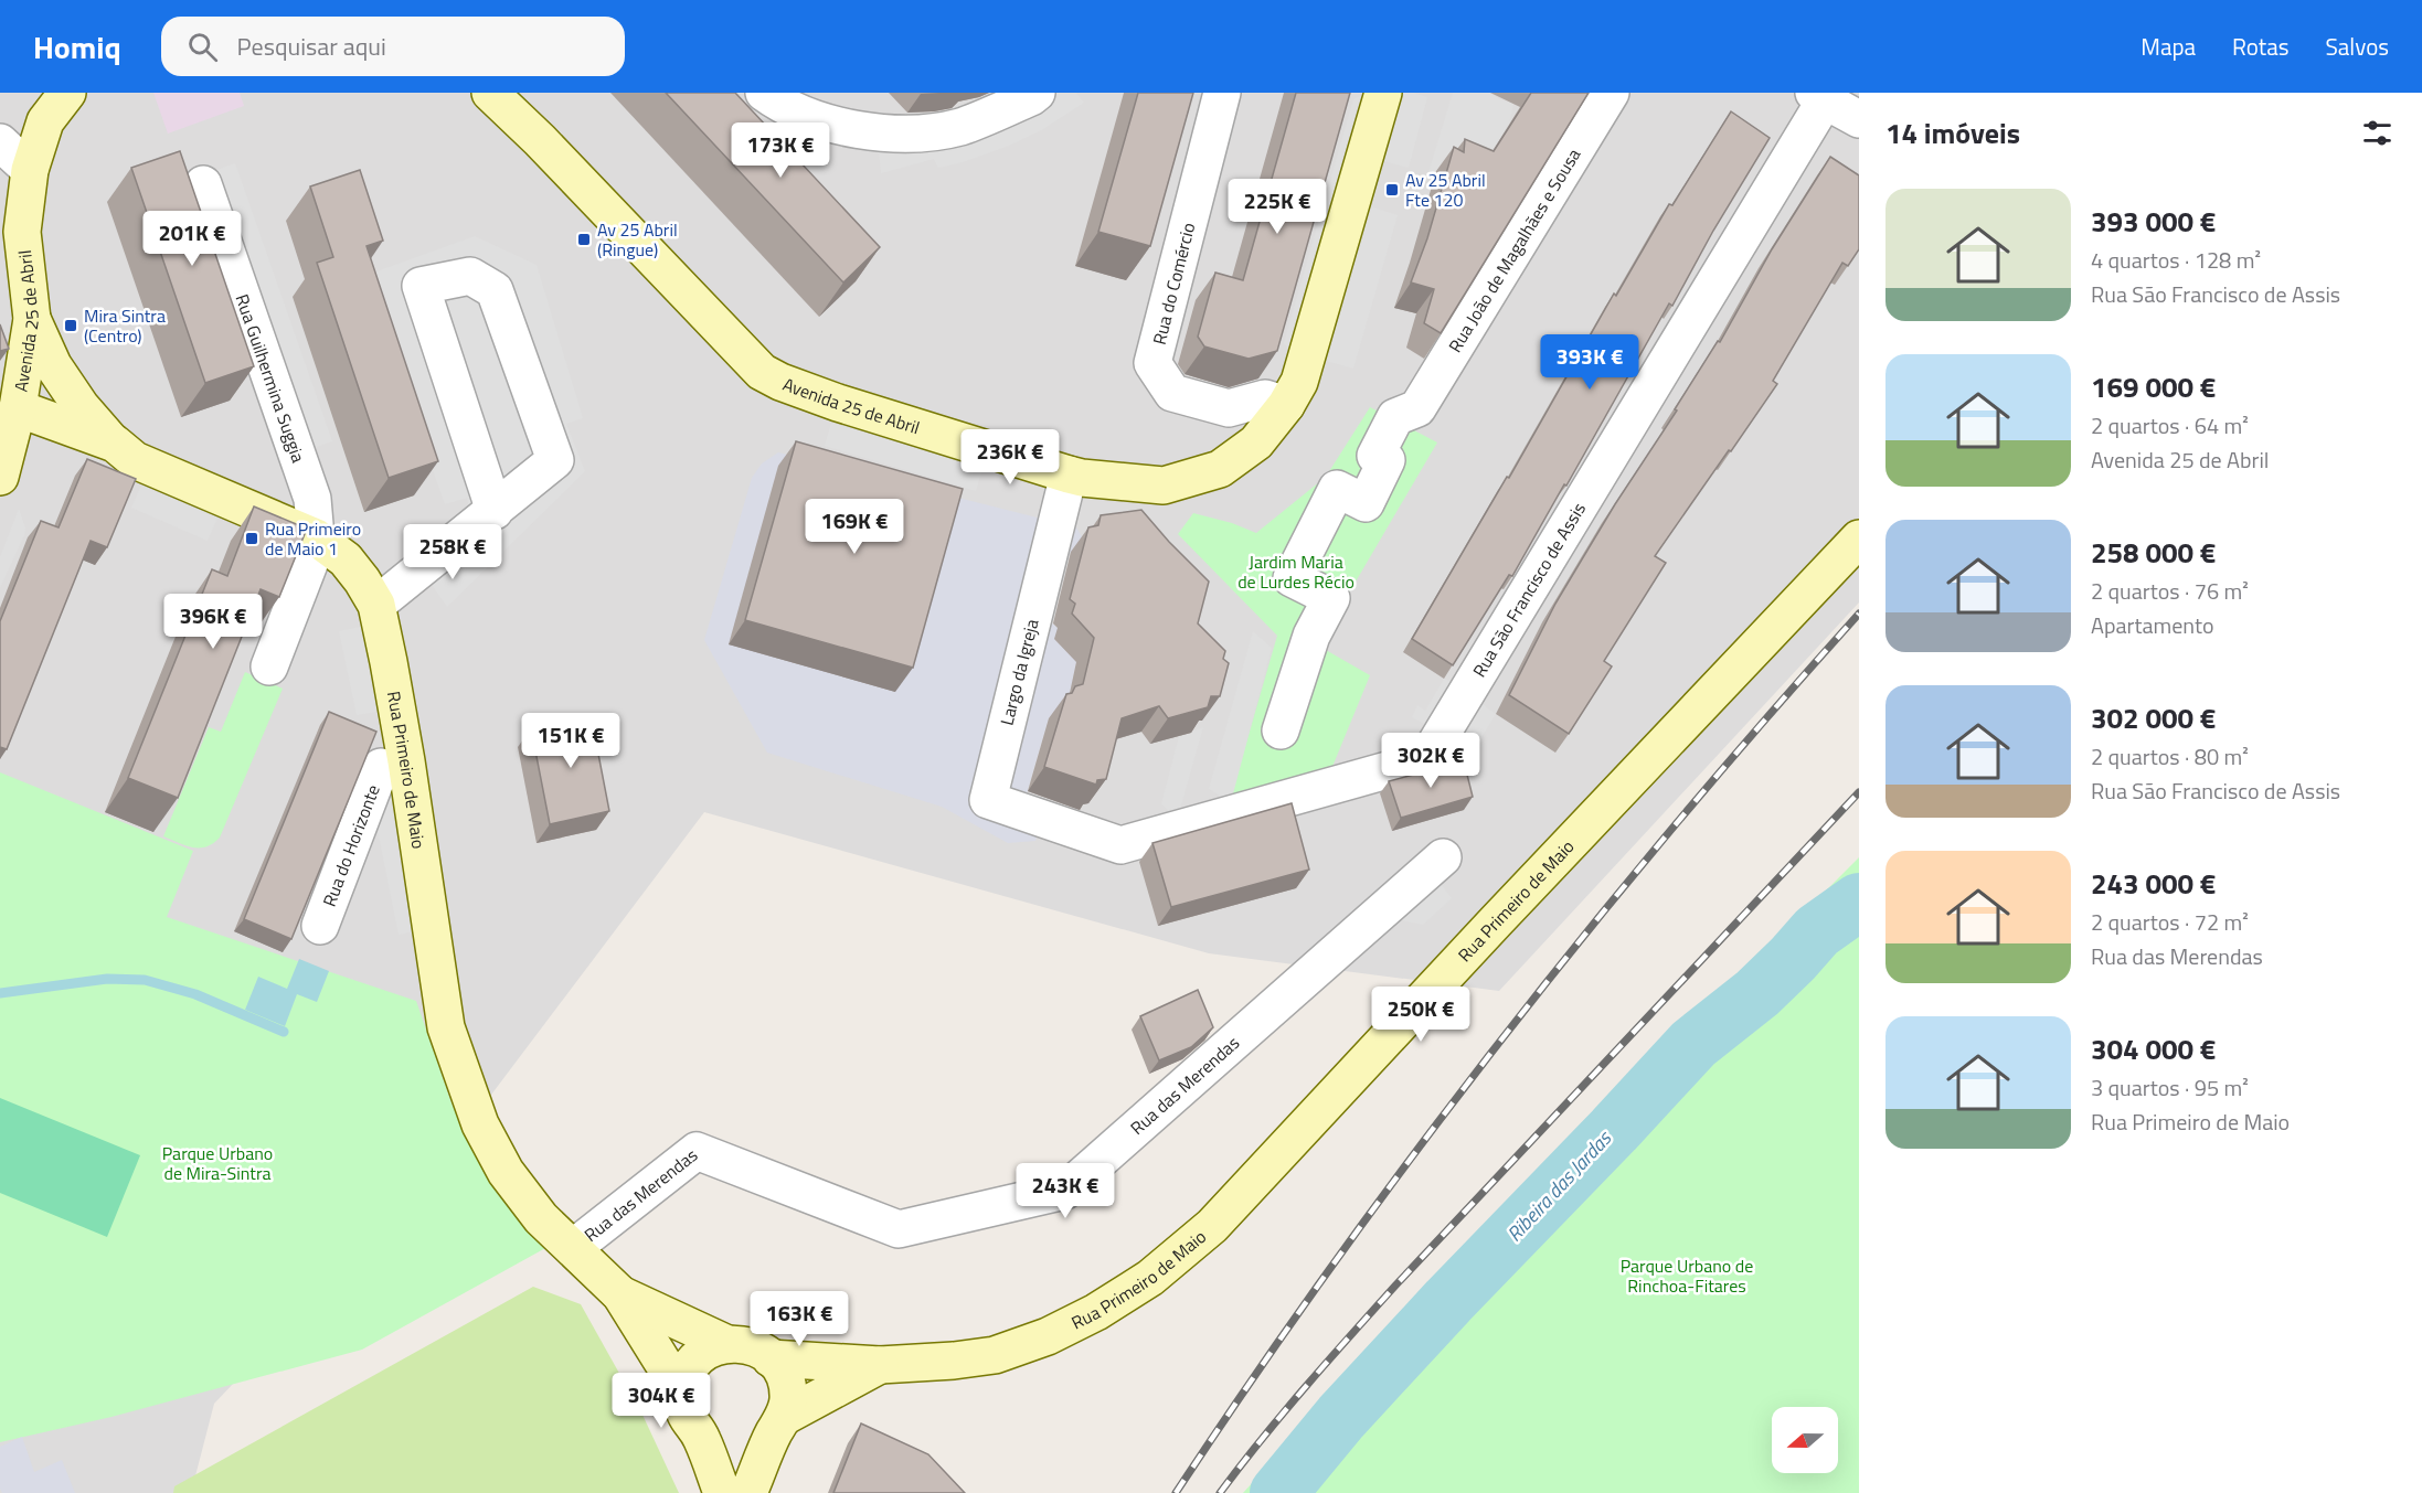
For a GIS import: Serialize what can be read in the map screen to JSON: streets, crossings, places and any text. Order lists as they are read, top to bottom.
{
  "streets": {
    "street": [
      "Rua João de Magalhães e Sousa",
      "Rua do Comércio",
      "Avenida 25 de Abril",
      "Rua Guilhermina Suggia",
      "Rua São Francisco de Assis",
      "Largo da Igreja",
      "Rua Primeiro de Maio",
      "Rua do Horizonte",
      "Rua das Merendas"
    ]
  },
  "crossings": [
    ["Rua do Comércio", "Avenida 25 de Abril"],
    ["Avenida 25 de Abril", "Largo da Igreja"],
    ["Avenida 25 de Abril", "Rua Primeiro de Maio"],
    ["Rua Guilhermina Suggia", "Rua Primeiro de Maio"],
    ["Rua São Francisco de Assis", "Largo da Igreja"],
    ["Rua Primeiro de Maio", "Rua das Merendas"]
  ],
  "water": ["Ribeira das Jardas"],
  "parks": ["Jardim Maria de Lurdes Récio", "Parque Urbano de Mira-Sintra", "Parque Urbano de Rinchoa-Fitares"],
  "places": {
    "transit": [
      "Av 25 Abril Fte 120",
      "Av 25 Abril (Ringue)",
      "Mira Sintra (Centro)",
      "Rua Primeiro de Maio 1"
    ]
  },
  "north": "left",
  "page": {
    "header": "Homiq",
    "search": "Pesquisar aqui",
    "nav": ["Mapa", "Rotas", "Salvos"],
    "heading": "14 imóveis",
    "price": [
      "173K €",
      "225K €",
      "201K €",
      "393K €",
      "236K €",
      "169K €",
      "258K €",
      "396K €",
      "151K €",
      "302K €",
      "250K €",
      "243K €",
      "163K €",
      "304K €"
    ],
    "list": [
      {
        "name": "393 000 €",
        "note": "4 quartos · 128 m² · Rua São Francisco de Assis"
      },
      {
        "name": "169 000 €",
        "note": "2 quartos · 64 m² · Avenida 25 de Abril"
      },
      {
        "name": "258 000 €",
        "note": "2 quartos · 76 m² · Apartamento"
      },
      {
        "name": "302 000 €",
        "note": "2 quartos · 80 m² · Rua São Francisco de Assis"
      },
      {
        "name": "243 000 €",
        "note": "2 quartos · 72 m² · Rua das Merendas"
      },
      {
        "name": "304 000 €",
        "note": "3 quartos · 95 m² · Rua Primeiro de Maio"
      }
    ]
  }
}
